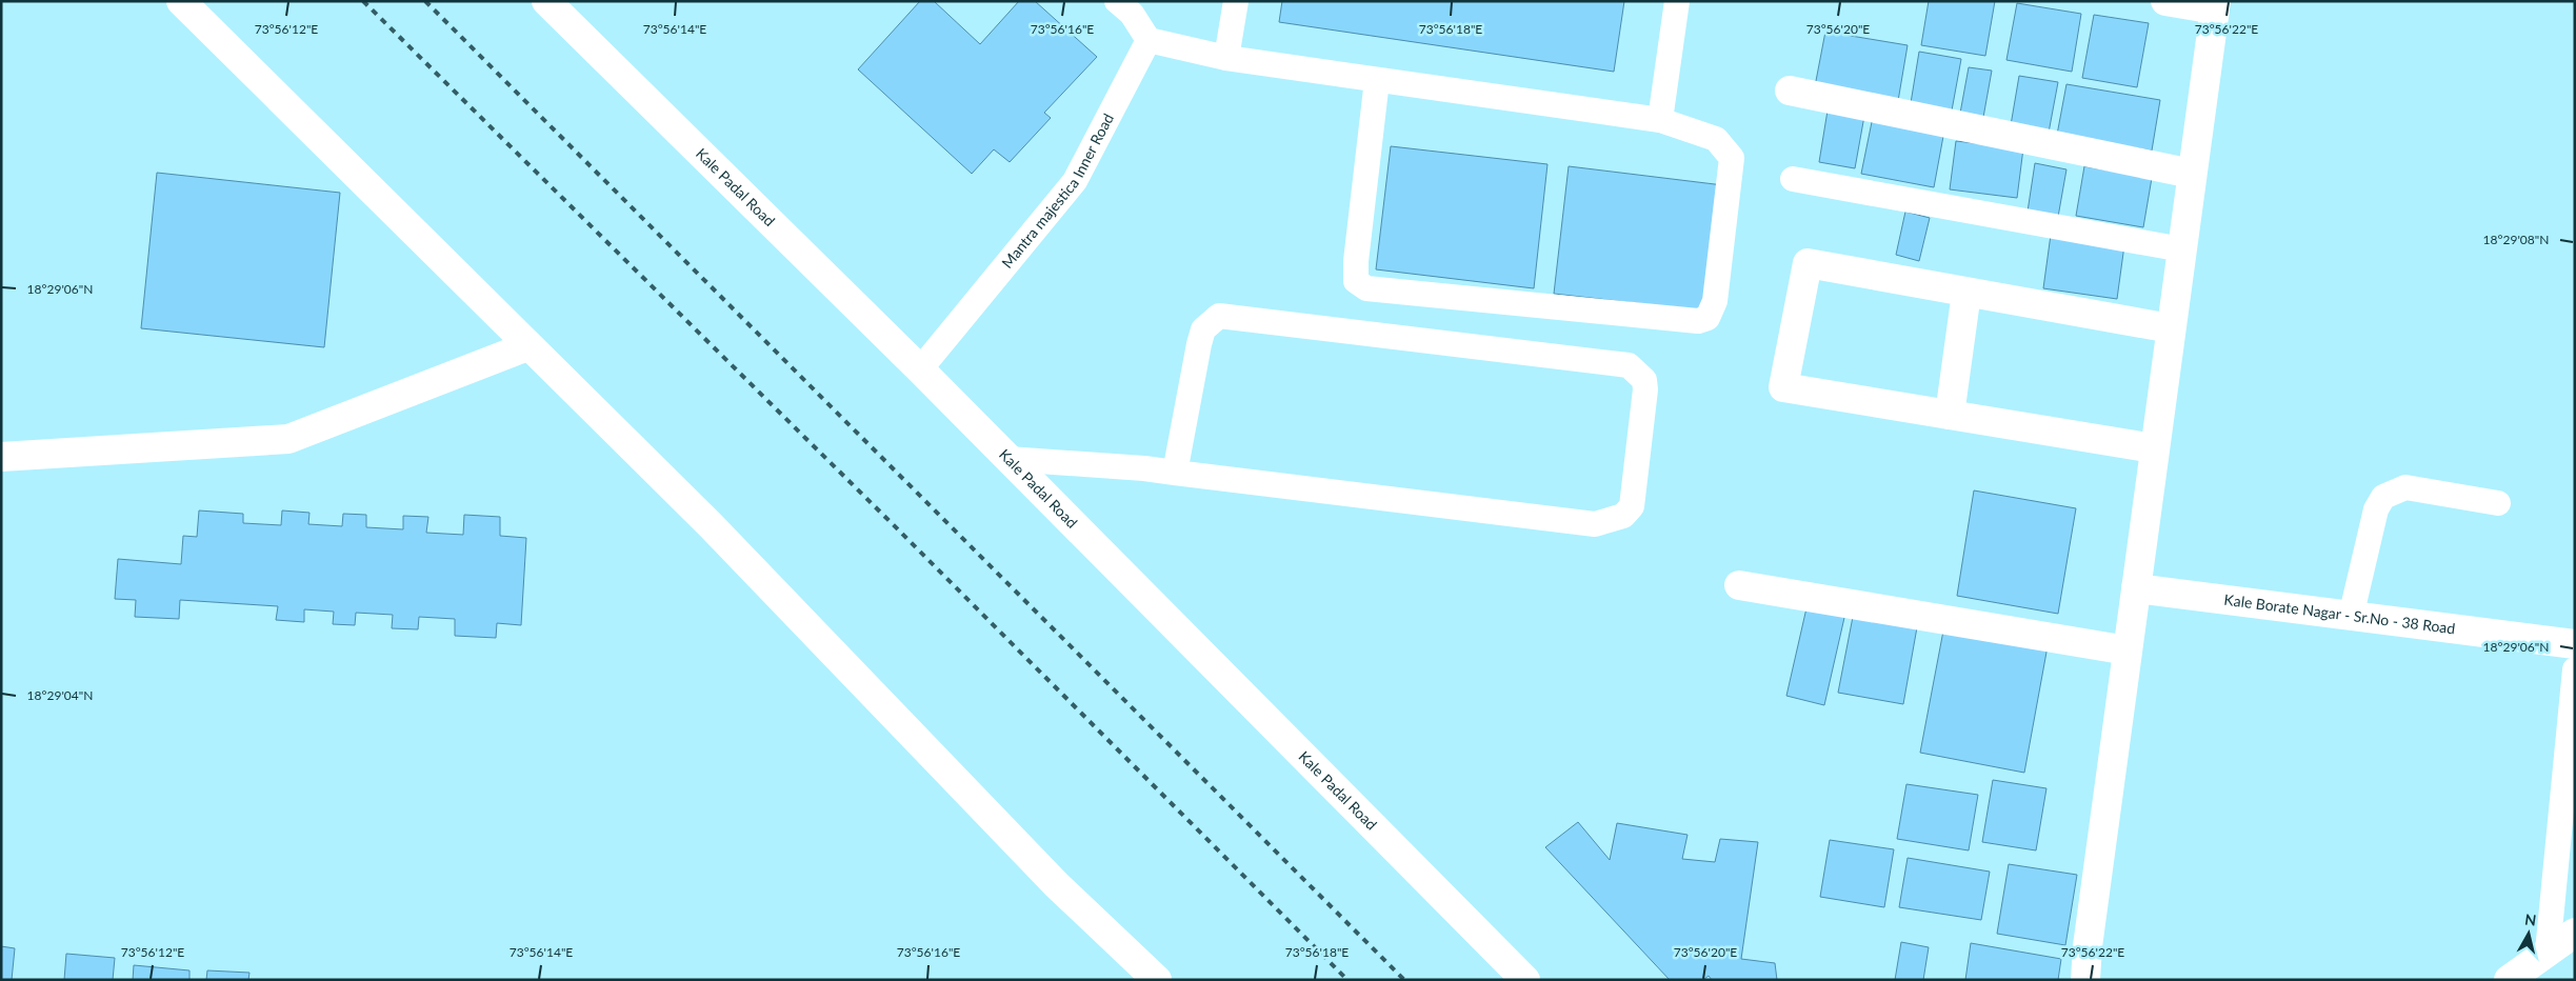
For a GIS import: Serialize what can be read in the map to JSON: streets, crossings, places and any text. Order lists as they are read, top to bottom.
{
  "streets": {
    "street": ["Kale Padal Road", "Kale Borate Nagar - Sr.No - 38 Road"],
    "lane": ["Mantra majestica Inner Road"]
  },
  "crossings": [
    ["Kale Padal Road", "Mantra majestica Inner Road"]
  ],
  "north": "top",
  "coordinates": [
    "73°56'12\"E",
    "73°56'14\"E",
    "73°56'16\"E",
    "73°56'18\"E",
    "73°56'20\"E",
    "73°56'22\"E",
    "18°29'08\"N",
    "18°29'06\"N",
    "18°29'04\"N"
  ]
}
